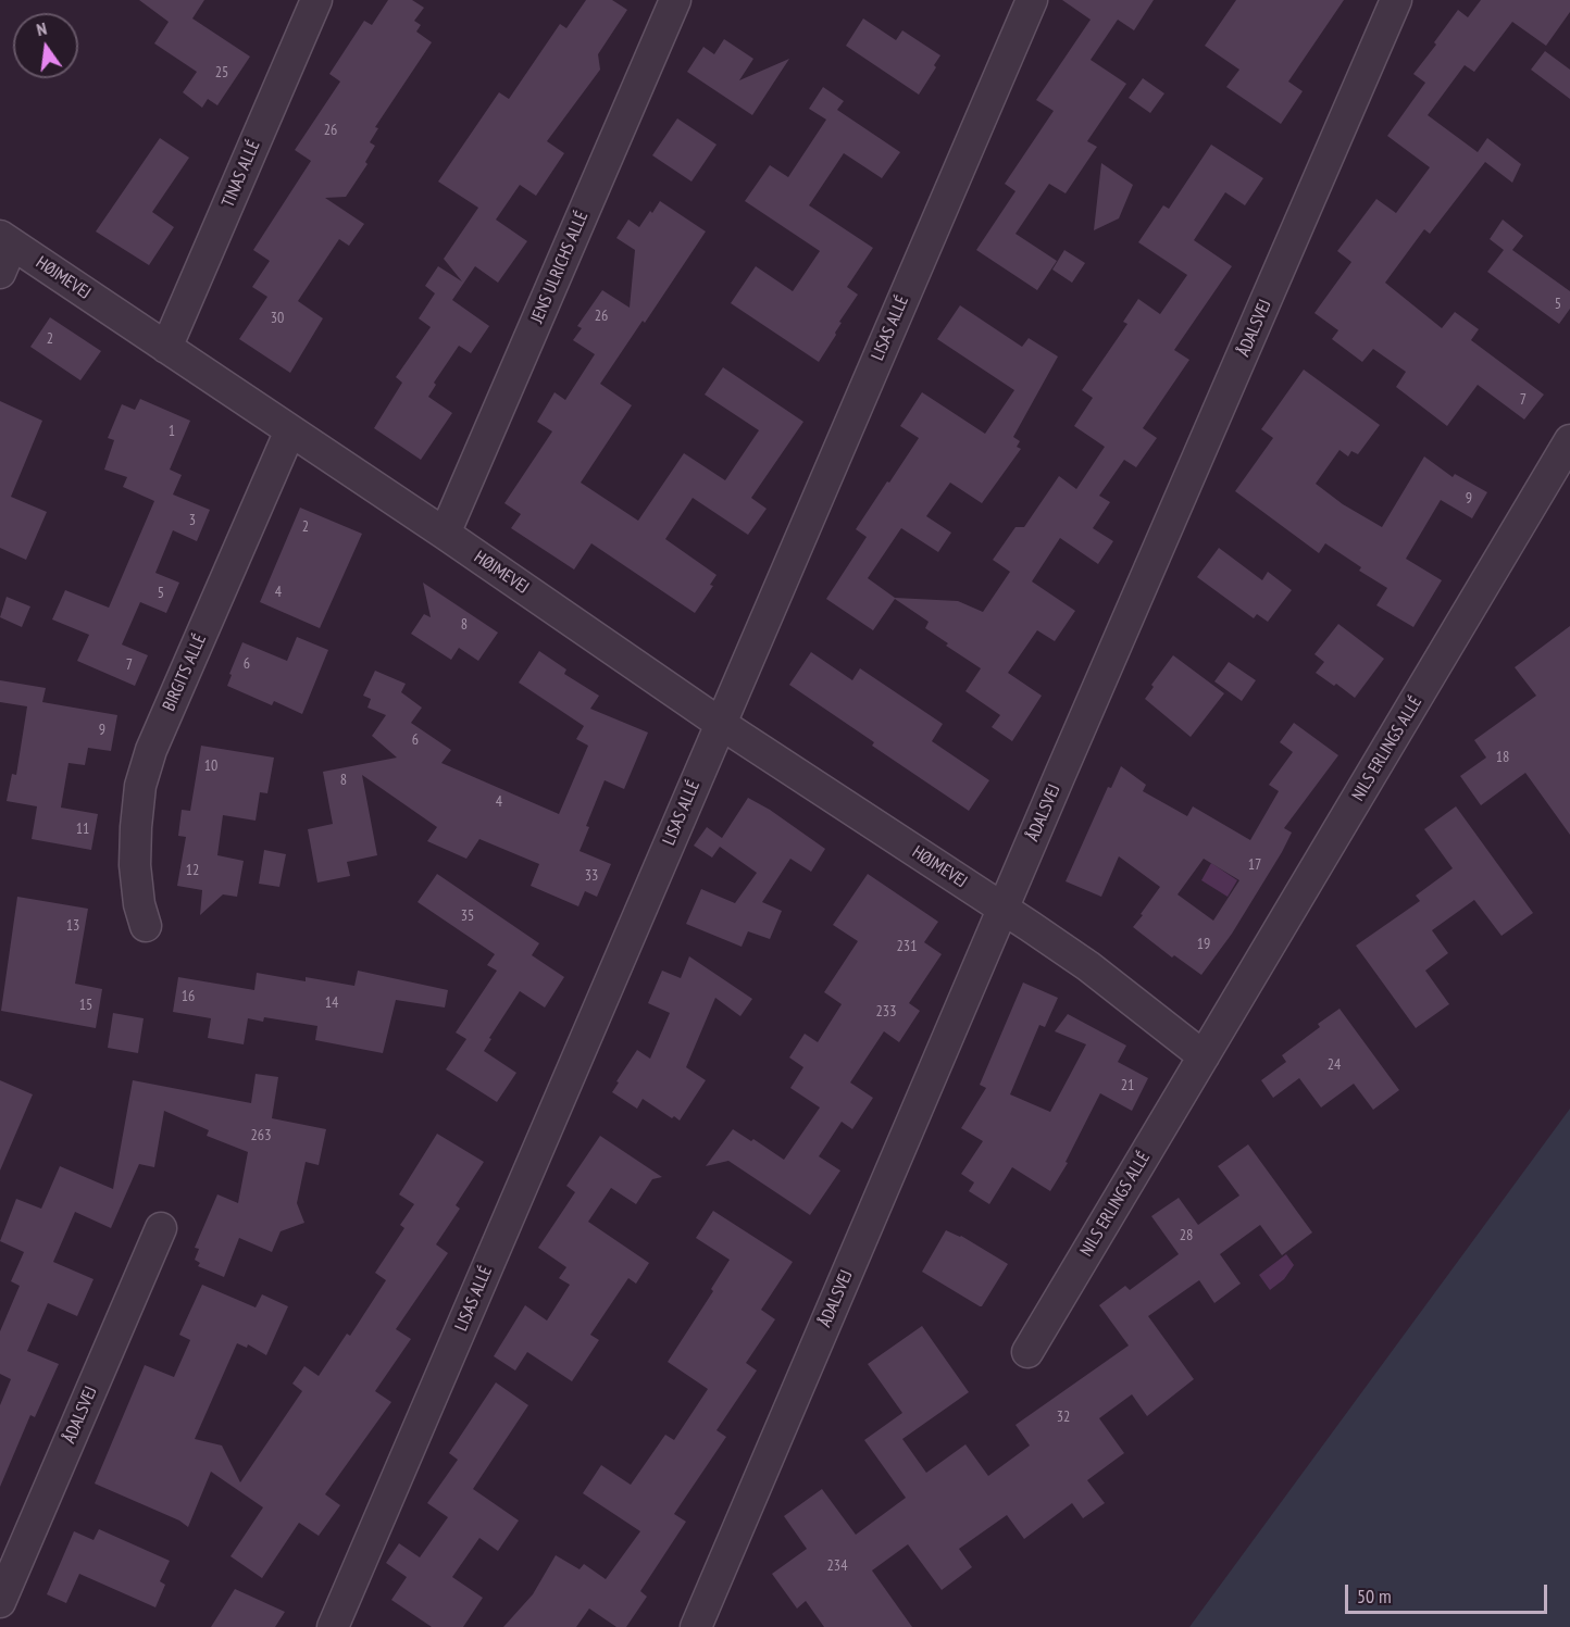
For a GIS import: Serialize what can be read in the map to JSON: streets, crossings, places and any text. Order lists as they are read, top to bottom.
{
  "streets": {
    "street": [
      "TINAS ALLÉ",
      "JENS ULRICHS ALLÉ",
      "HØJMEVEJ",
      "LISAS ALLÉ",
      "ÅDALSVEJ",
      "BIRGITS ALLÉ",
      "NILS ERLINGS ALLÉ"
    ]
  },
  "crossings": [
    ["TINAS ALLÉ", "HØJMEVEJ"],
    ["JENS ULRICHS ALLÉ", "HØJMEVEJ"],
    ["HØJMEVEJ", "LISAS ALLÉ"],
    ["HØJMEVEJ", "ÅDALSVEJ"],
    ["HØJMEVEJ", "BIRGITS ALLÉ"]
  ],
  "house_numbers": [
    "25",
    "26",
    "5",
    "26",
    "30",
    "2",
    "7",
    "1",
    "9",
    "3",
    "2",
    "4",
    "5",
    "8",
    "6",
    "7",
    "9",
    "6",
    "18",
    "10",
    "8",
    "4",
    "11",
    "17",
    "12",
    "33",
    "35",
    "13",
    "19",
    "231",
    "16",
    "14",
    "15",
    "233",
    "24",
    "21",
    "263",
    "28",
    "32",
    "234"
  ],
  "scale_bar": "50 m",
  "north": "top"
}
